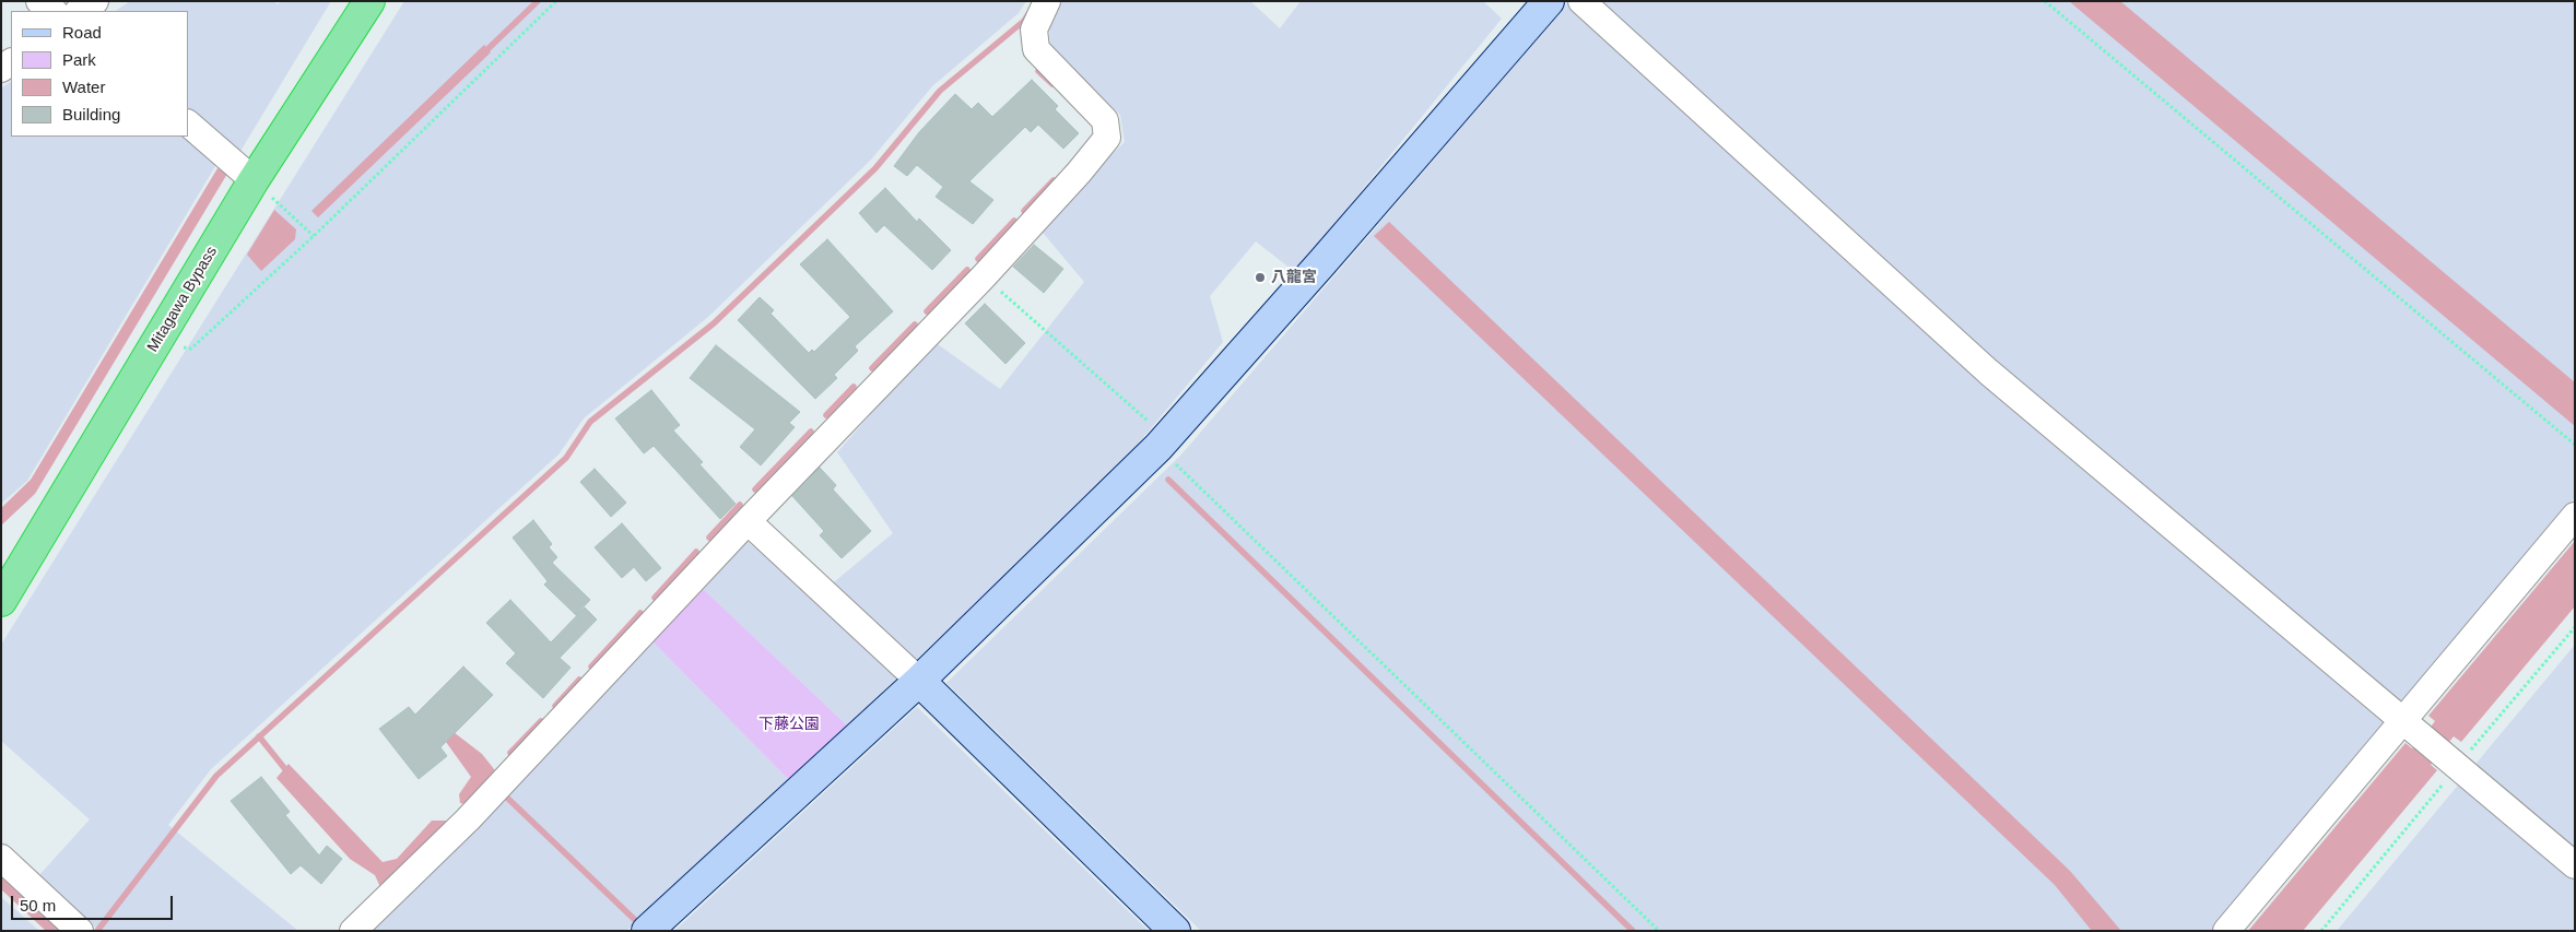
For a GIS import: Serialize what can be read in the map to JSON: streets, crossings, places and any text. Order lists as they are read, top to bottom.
{
  "streets": {
    "highway": ["Mitagawa Bypass"]
  },
  "parks": ["下藤公園"],
  "places": ["八龍宮"],
  "legend": [
    "Road",
    "Park",
    "Water",
    "Building"
  ],
  "scale_bar": "50 m"
}
